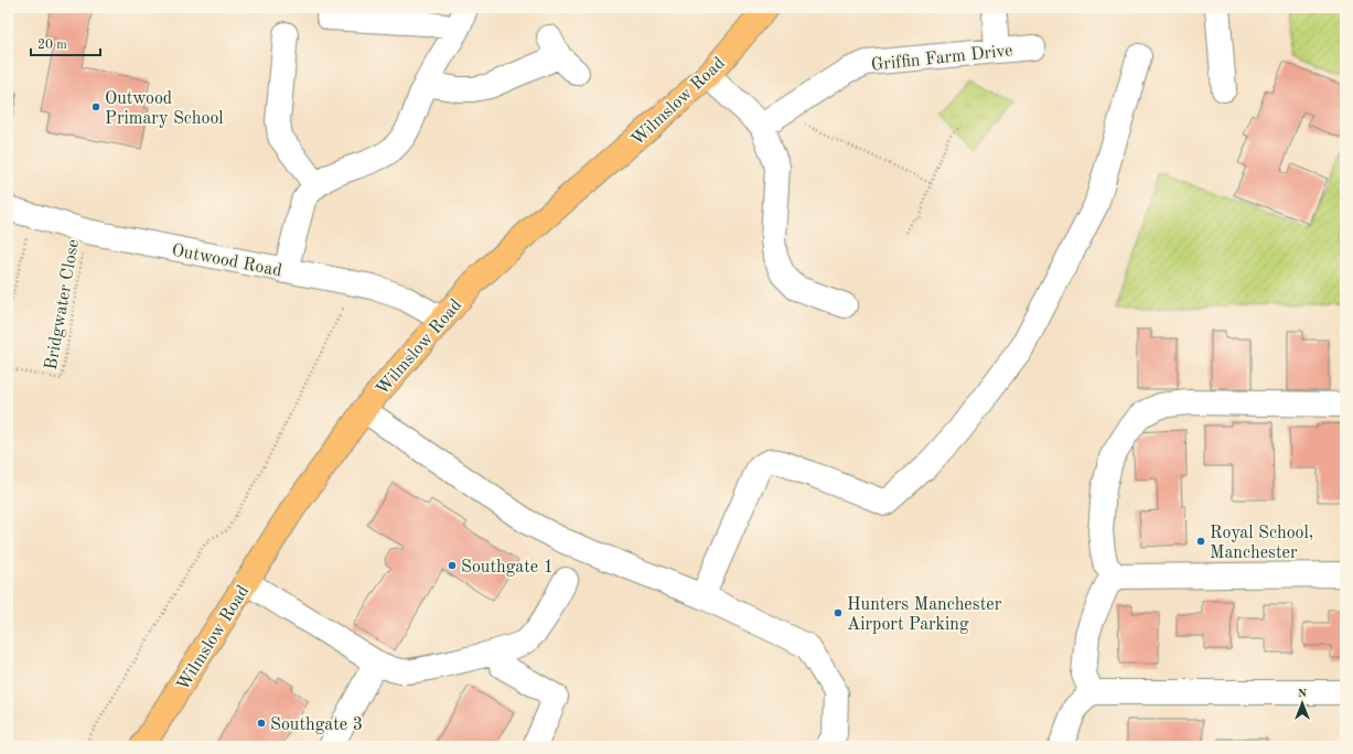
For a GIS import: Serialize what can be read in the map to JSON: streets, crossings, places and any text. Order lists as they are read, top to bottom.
{
  "streets": {
    "main road": ["Wilmslow Road"],
    "street": ["Griffin Farm Drive", "Outwood Road"],
    "path": ["Bridgwater Close"]
  },
  "crossings": [
    ["Wilmslow Road", "Outwood Road"],
    ["Outwood Road", "Bridgwater Close"]
  ],
  "places": [
    "Outwood Primary School",
    "Royal School, Manchester",
    "Southgate 1",
    "Hunters Manchester Airport Parking",
    "Southgate 3"
  ],
  "scale_bar": "20 m",
  "north": "top"
}
